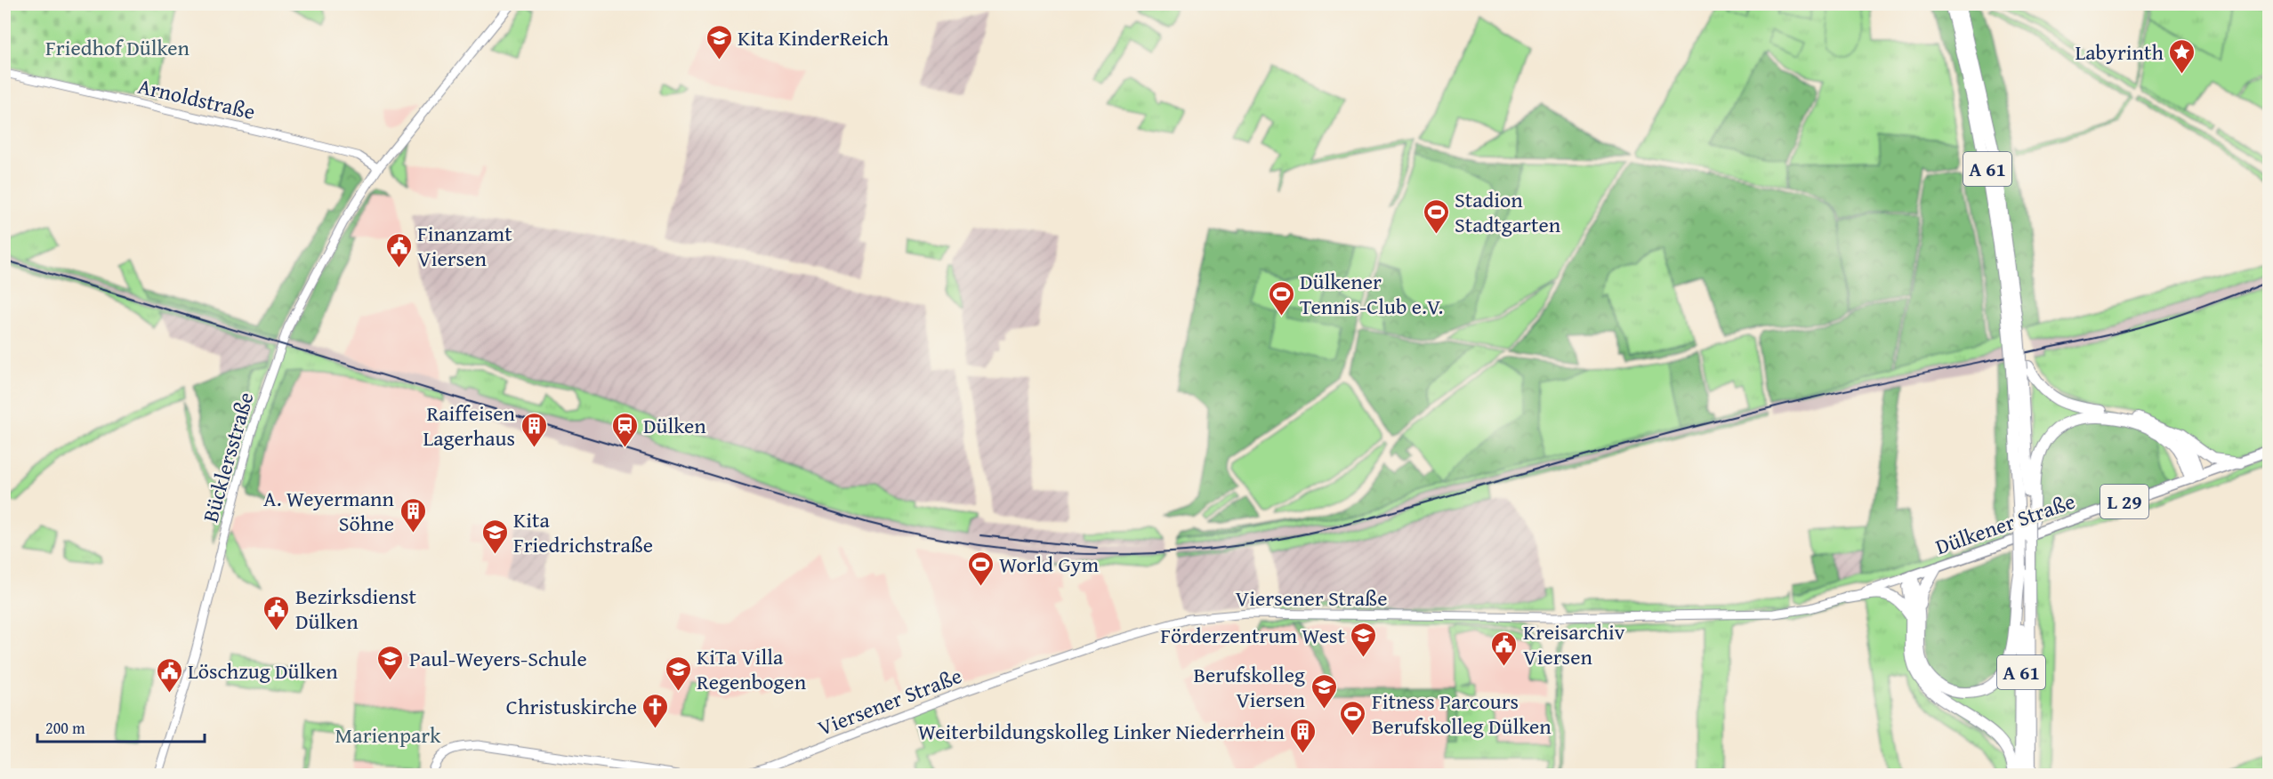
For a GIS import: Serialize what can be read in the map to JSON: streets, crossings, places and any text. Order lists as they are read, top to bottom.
{
  "streets": {
    "highway": ["A 61"],
    "main road": [
      "Bücklersstraße",
      "L 29",
      "Dülkener Straße",
      "Viersener Straße"
    ],
    "street": ["Arnoldstraße"]
  },
  "crossings": [
    ["Arnoldstraße", "Bücklersstraße"],
    ["Dülkener Straße", "Viersener Straße"]
  ],
  "parks": ["Friedhof Dülken", "Marienpark"],
  "places": {
    "school or university": [
      "Kita KinderReich",
      "Kita Friedrichstraße",
      "Förderzentrum West",
      "Paul-Weyers-Schule",
      "KiTa Villa Regenbogen",
      "Berufskolleg Viersen"
    ],
    "place": ["Labyrinth"],
    "sports": [
      "Stadion Stadtgarten",
      "Dülkener Tennis-Club e.V.",
      "World Gym",
      "Fitness Parcours Berufskolleg Dülken"
    ],
    "public building": [
      "Finanzamt Viersen",
      "Bezirksdienst Dülken",
      "Kreisarchiv Viersen",
      "Löschzug Dülken"
    ],
    "building": ["Raiffeisen Lagerhaus", "A. Weyermann Söhne", "Weiterbildungskolleg Linker Niederrhein"],
    "station": ["Dülken"],
    "church": ["Christuskirche"]
  },
  "scale_bar": "200 m"
}
